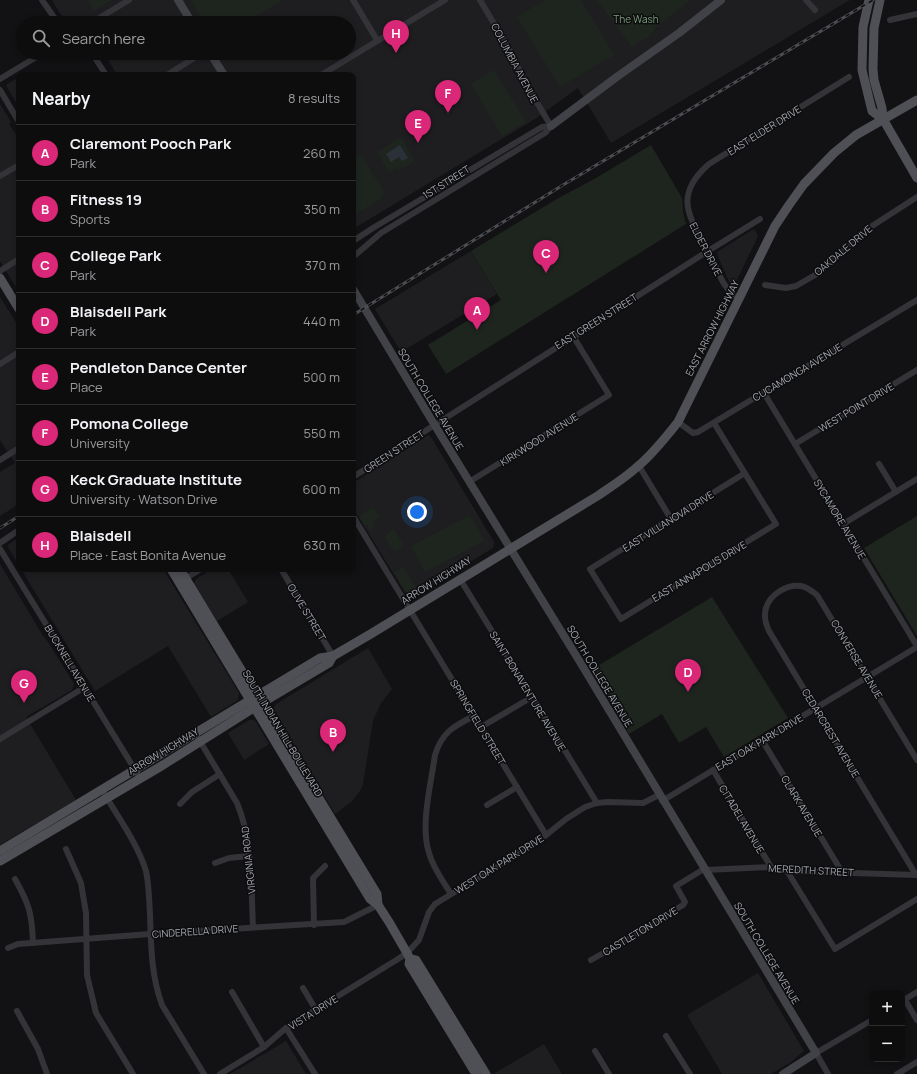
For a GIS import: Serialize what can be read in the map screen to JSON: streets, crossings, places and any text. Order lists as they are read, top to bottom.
{
  "streets": {
    "main road": ["EAST ARROW HIGHWAY", "ARROW HIGHWAY", "SOUTH INDIAN HILL BOULEVARD"],
    "street": [
      "COLUMBIA AVENUE",
      "EAST ELDER DRIVE",
      "1ST STREET",
      "ELDER DRIVE",
      "OAKDALE DRIVE",
      "EAST GREEN STREET",
      "CUCAMONGA AVENUE",
      "SOUTH COLLEGE AVENUE",
      "WEST POINT DRIVE",
      "KIRKWOOD AVENUE",
      "GREEN STREET",
      "SYCAMORE AVENUE",
      "EAST VILLANOVA DRIVE",
      "EAST ANNAPOLIS DRIVE",
      "OLIVE STREET",
      "CONVERSE AVENUE",
      "BUCKNELL AVENUE",
      "SAINT BONAVENTURE AVENUE",
      "SPRINGFIELD STREET",
      "CEDARCREST AVENUE",
      "EAST OAK PARK DRIVE",
      "CLARK AVENUE",
      "CITADEL AVENUE",
      "VIRGINIA ROAD",
      "WEST OAK PARK DRIVE",
      "MEREDITH STREET",
      "CINDERELLA DRIVE",
      "CASTLETON DRIVE",
      "VISTA DRIVE"
    ]
  },
  "crossings": [
    ["COLUMBIA AVENUE", "1ST STREET"],
    ["EAST ELDER DRIVE", "ELDER DRIVE"],
    ["ELDER DRIVE", "EAST GREEN STREET"],
    ["ELDER DRIVE", "EAST ARROW HIGHWAY"],
    ["EAST GREEN STREET", "SOUTH COLLEGE AVENUE"],
    ["EAST GREEN STREET", "KIRKWOOD AVENUE"],
    ["EAST GREEN STREET", "GREEN STREET"],
    ["EAST ARROW HIGHWAY", "CUCAMONGA AVENUE"],
    ["EAST ARROW HIGHWAY", "SOUTH COLLEGE AVENUE"],
    ["EAST ARROW HIGHWAY", "ARROW HIGHWAY"],
    ["CUCAMONGA AVENUE", "SYCAMORE AVENUE"],
    ["SOUTH COLLEGE AVENUE", "KIRKWOOD AVENUE"],
    ["SOUTH COLLEGE AVENUE", "GREEN STREET"],
    ["SOUTH COLLEGE AVENUE", "ARROW HIGHWAY"],
    ["SOUTH COLLEGE AVENUE", "EAST OAK PARK DRIVE"],
    ["SOUTH COLLEGE AVENUE", "WEST OAK PARK DRIVE"],
    ["SOUTH COLLEGE AVENUE", "MEREDITH STREET"],
    ["SOUTH COLLEGE AVENUE", "CASTLETON DRIVE"],
    ["WEST POINT DRIVE", "SYCAMORE AVENUE"],
    ["SYCAMORE AVENUE", "EAST OAK PARK DRIVE"],
    ["EAST VILLANOVA DRIVE", "EAST ANNAPOLIS DRIVE"],
    ["ARROW HIGHWAY", "OLIVE STREET"],
    ["ARROW HIGHWAY", "BUCKNELL AVENUE"],
    ["ARROW HIGHWAY", "SAINT BONAVENTURE AVENUE"],
    ["ARROW HIGHWAY", "SPRINGFIELD STREET"],
    ["ARROW HIGHWAY", "SOUTH INDIAN HILL BOULEVARD"],
    ["ARROW HIGHWAY", "VIRGINIA ROAD"],
    ["CONVERSE AVENUE", "CEDARCREST AVENUE"],
    ["CONVERSE AVENUE", "EAST OAK PARK DRIVE"],
    ["SAINT BONAVENTURE AVENUE", "WEST OAK PARK DRIVE"],
    ["SPRINGFIELD STREET", "WEST OAK PARK DRIVE"],
    ["SOUTH INDIAN HILL BOULEVARD", "WEST OAK PARK DRIVE"],
    ["SOUTH INDIAN HILL BOULEVARD", "CINDERELLA DRIVE"],
    ["SOUTH INDIAN HILL BOULEVARD", "VISTA DRIVE"],
    ["CEDARCREST AVENUE", "EAST OAK PARK DRIVE"],
    ["CEDARCREST AVENUE", "MEREDITH STREET"],
    ["EAST OAK PARK DRIVE", "CLARK AVENUE"],
    ["EAST OAK PARK DRIVE", "CITADEL AVENUE"],
    ["EAST OAK PARK DRIVE", "WEST OAK PARK DRIVE"],
    ["CLARK AVENUE", "MEREDITH STREET"],
    ["CITADEL AVENUE", "MEREDITH STREET"],
    ["VIRGINIA ROAD", "CINDERELLA DRIVE"],
    ["WEST OAK PARK DRIVE", "VISTA DRIVE"],
    ["MEREDITH STREET", "CASTLETON DRIVE"]
  ],
  "parks": ["The Wash"],
  "page": {
    "search": "Search here",
    "pins": [
      "H",
      "F",
      "E",
      "C",
      "A",
      "D",
      "G",
      "B"
    ],
    "heading": ["Nearby", "8 results"],
    "list": [
      {
        "mark": "A",
        "name": "Claremont Pooch Park",
        "note": "Park",
        "value": "260 m"
      },
      {
        "mark": "B",
        "name": "Fitness 19",
        "note": "Sports",
        "value": "350 m"
      },
      {
        "mark": "C",
        "name": "College Park",
        "note": "Park",
        "value": "370 m"
      },
      {
        "mark": "D",
        "name": "Blaisdell Park",
        "note": "Park",
        "value": "440 m"
      },
      {
        "mark": "E",
        "name": "Pendleton Dance Center",
        "note": "Place",
        "value": "500 m"
      },
      {
        "mark": "F",
        "name": "Pomona College",
        "note": "University",
        "value": "550 m"
      },
      {
        "mark": "G",
        "name": "Keck Graduate Institute",
        "note": "University · Watson Drive",
        "value": "600 m"
      },
      {
        "mark": "H",
        "name": "Blaisdell",
        "note": "Place · East Bonita Avenue",
        "value": "630 m"
      }
    ],
    "map_buttons": ["+", "−"]
  }
}
